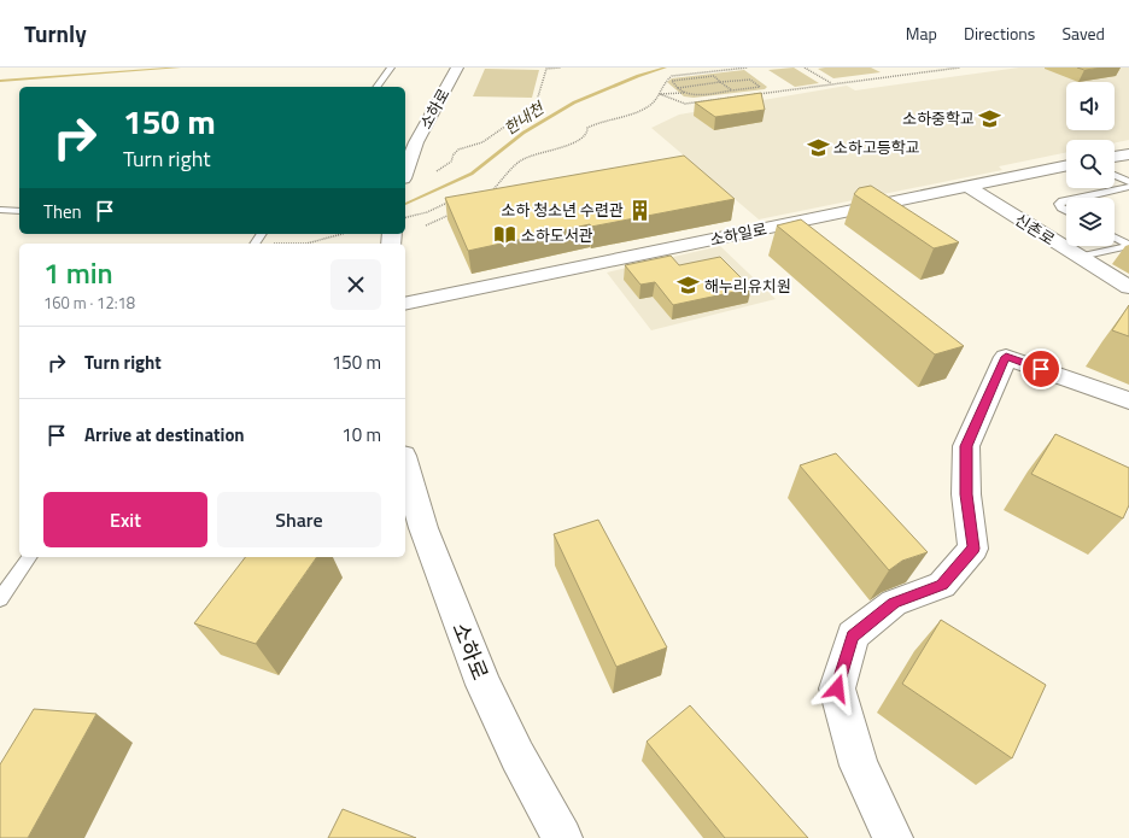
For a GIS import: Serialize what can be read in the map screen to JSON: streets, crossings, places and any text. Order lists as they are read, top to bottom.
{
  "streets": {
    "street": ["소하로", "신촌로", "소하일로"]
  },
  "crossings": [
    ["신촌로", "소하일로"]
  ],
  "water": ["한내천"],
  "places": {
    "school or university": ["소하중학교", "소하고등학교", "해누리유치원"],
    "building": ["소하 청소년 수련관"],
    "library": ["소하도서관"]
  },
  "page": {
    "header": "Turnly",
    "nav": ["Map", "Directions", "Saved"],
    "turn": ["150 m", "Turn right"],
    "then": "Then",
    "heading": ["1 min", "160 m · 12:18"],
    "list": [
      {
        "name": "Turn right",
        "value": "150 m"
      },
      {
        "name": "Arrive at destination",
        "value": "10 m"
      }
    ],
    "buttons": ["Exit", "Share"]
  }
}
